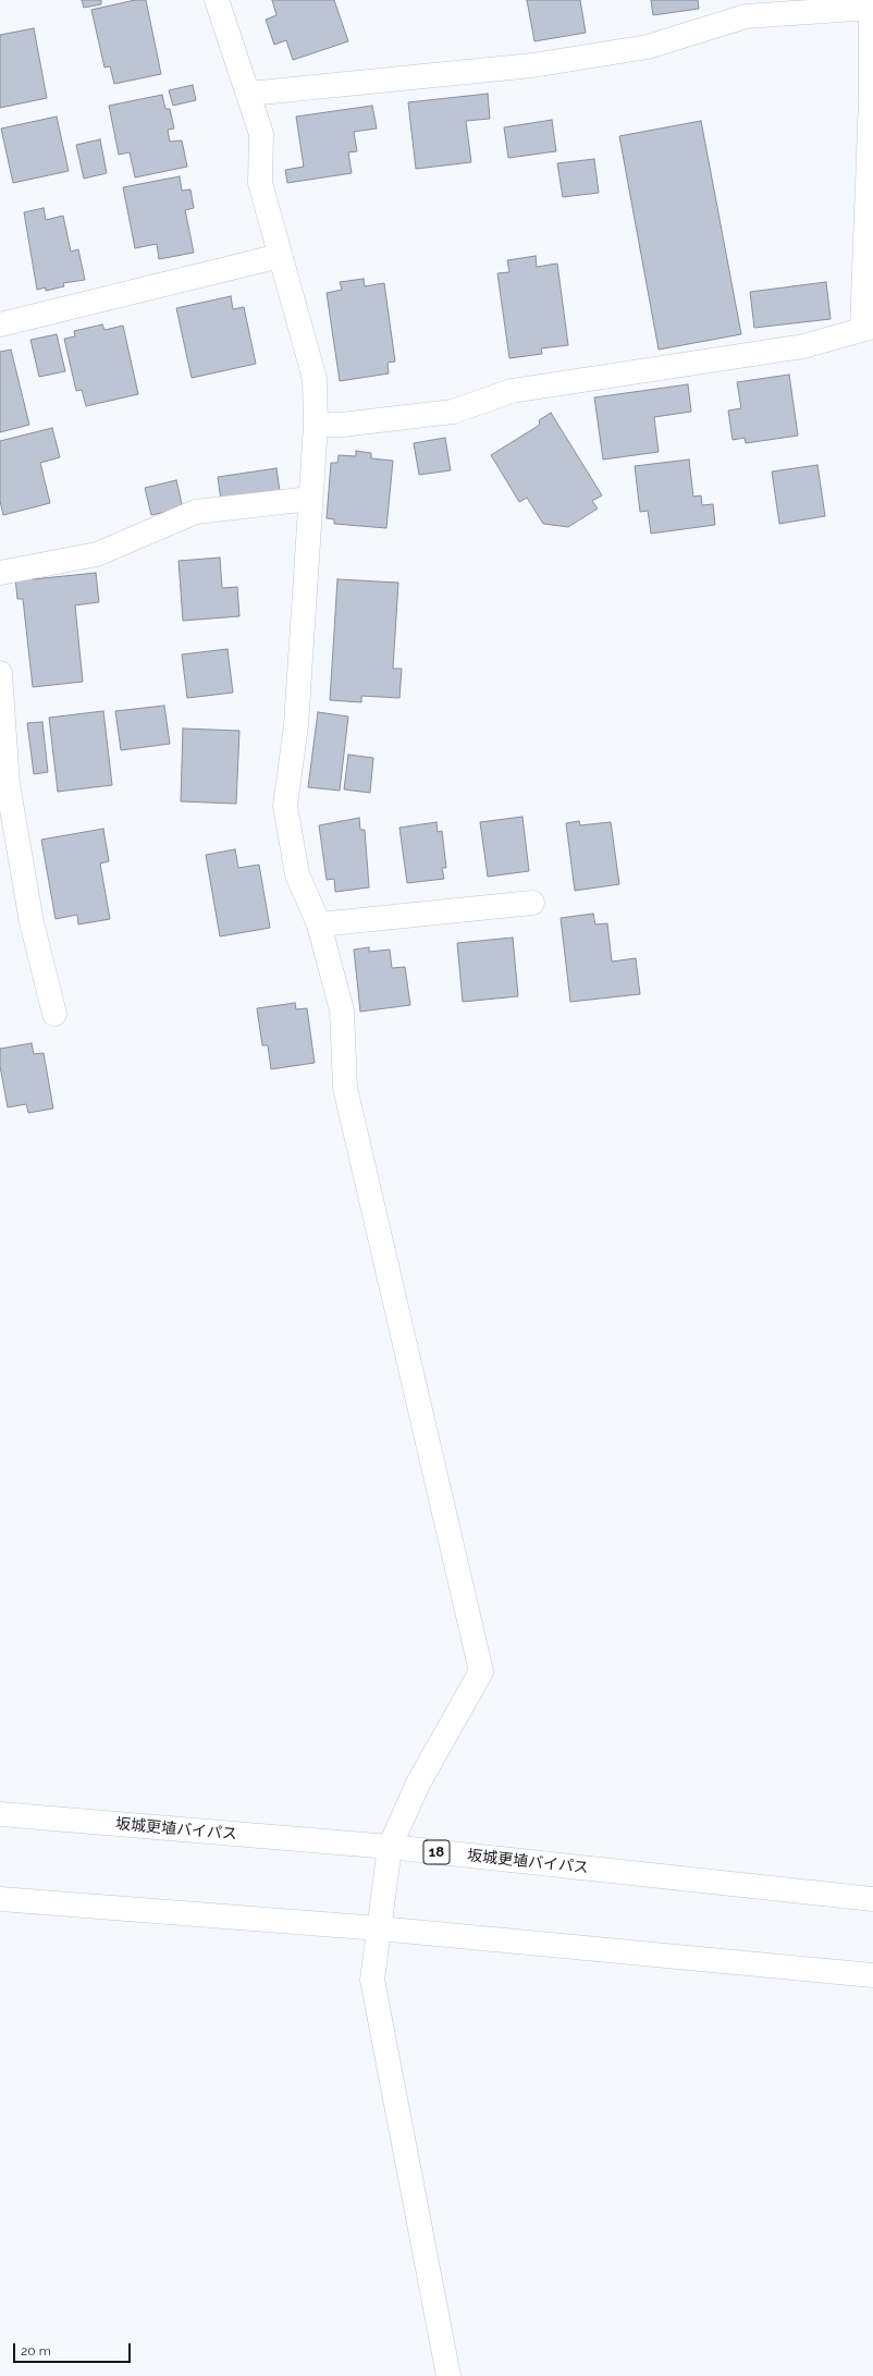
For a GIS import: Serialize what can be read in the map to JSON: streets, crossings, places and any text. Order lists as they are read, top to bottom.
{
  "streets": {
    "main road": ["坂城更埴バイパス", "18"]
  },
  "scale_bar": "20 m"
}
